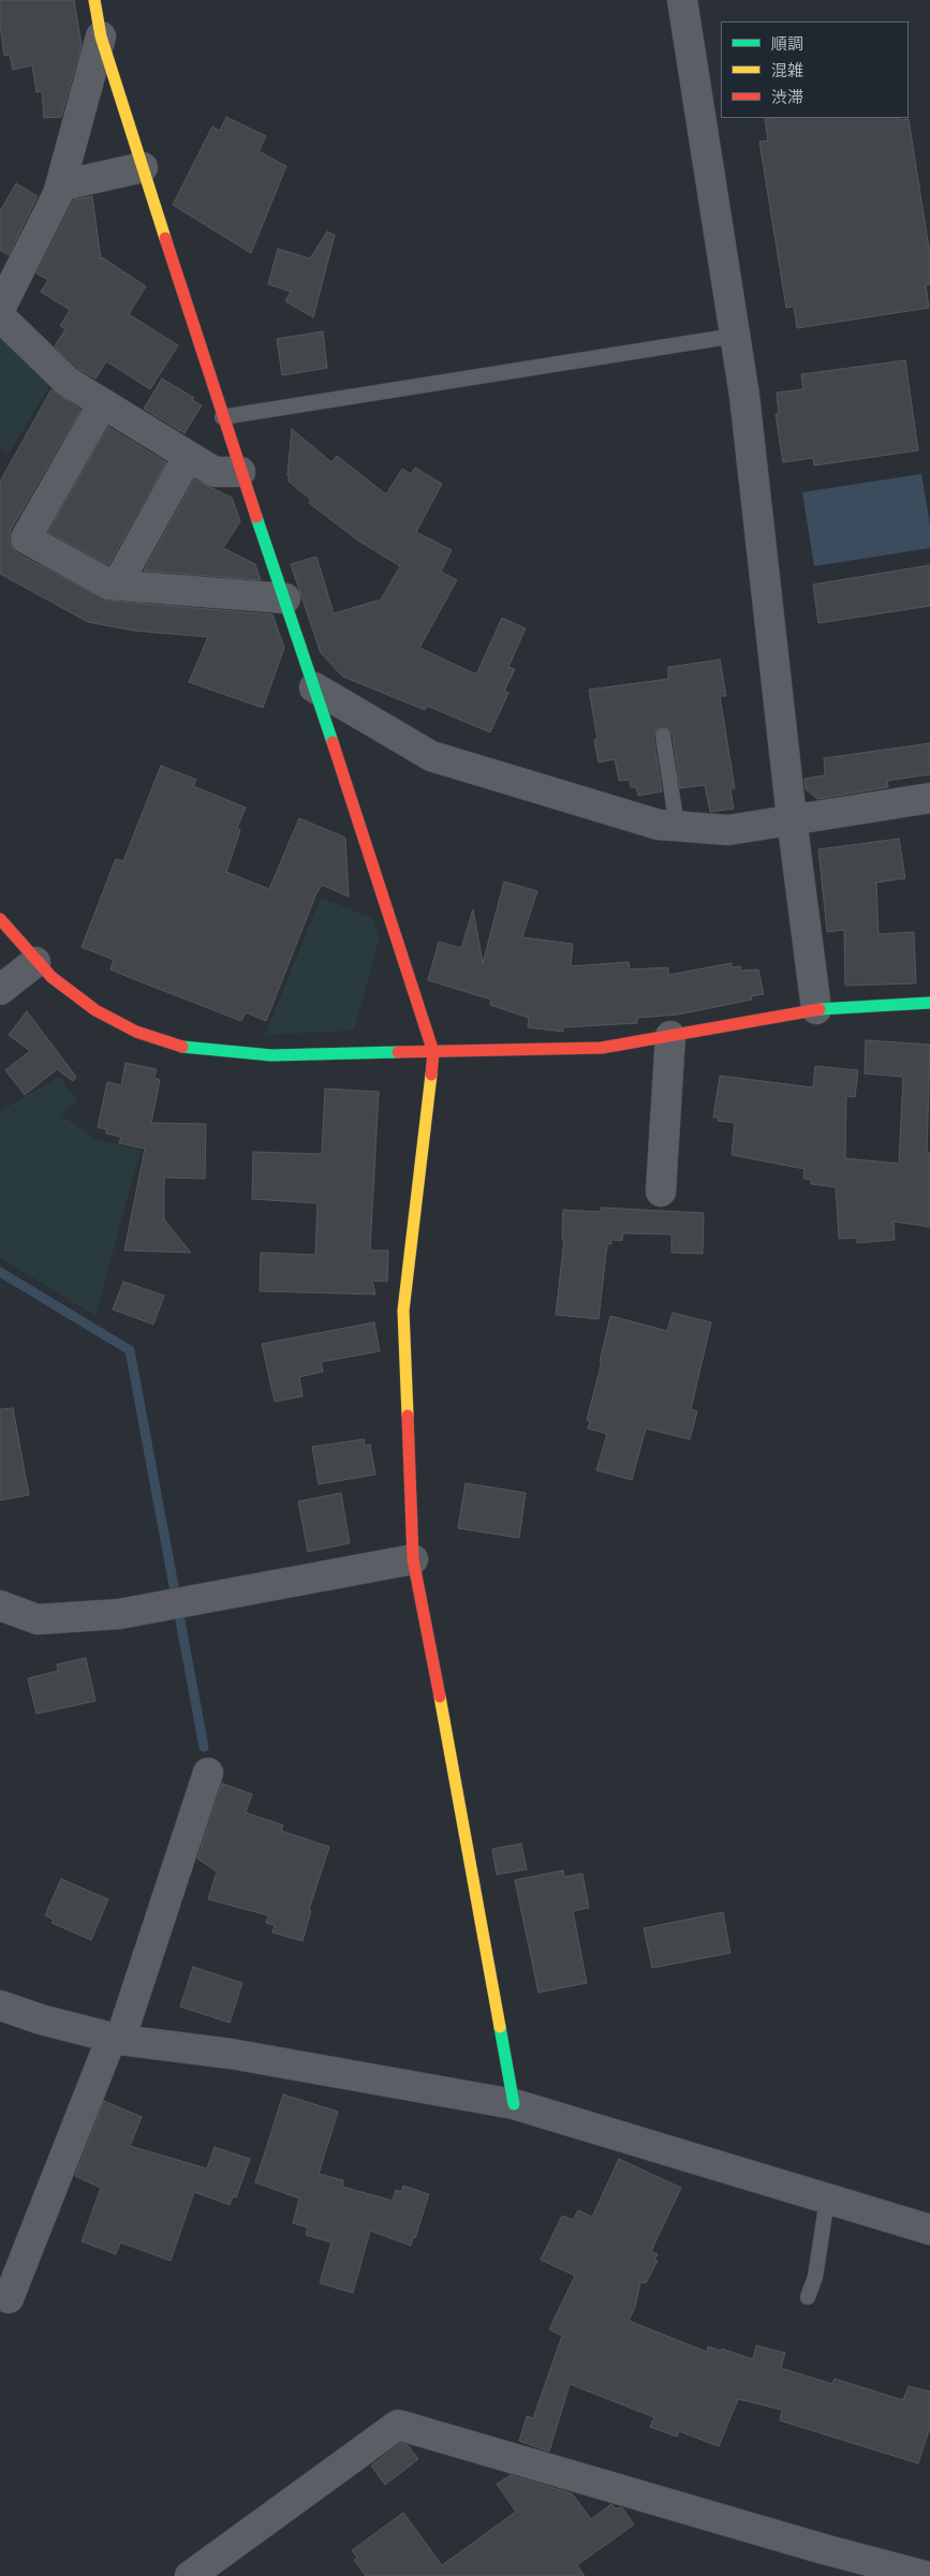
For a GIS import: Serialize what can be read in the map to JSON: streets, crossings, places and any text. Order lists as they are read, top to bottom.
{
  "legend": ["順調", "混雑", "渋滞"]
}
